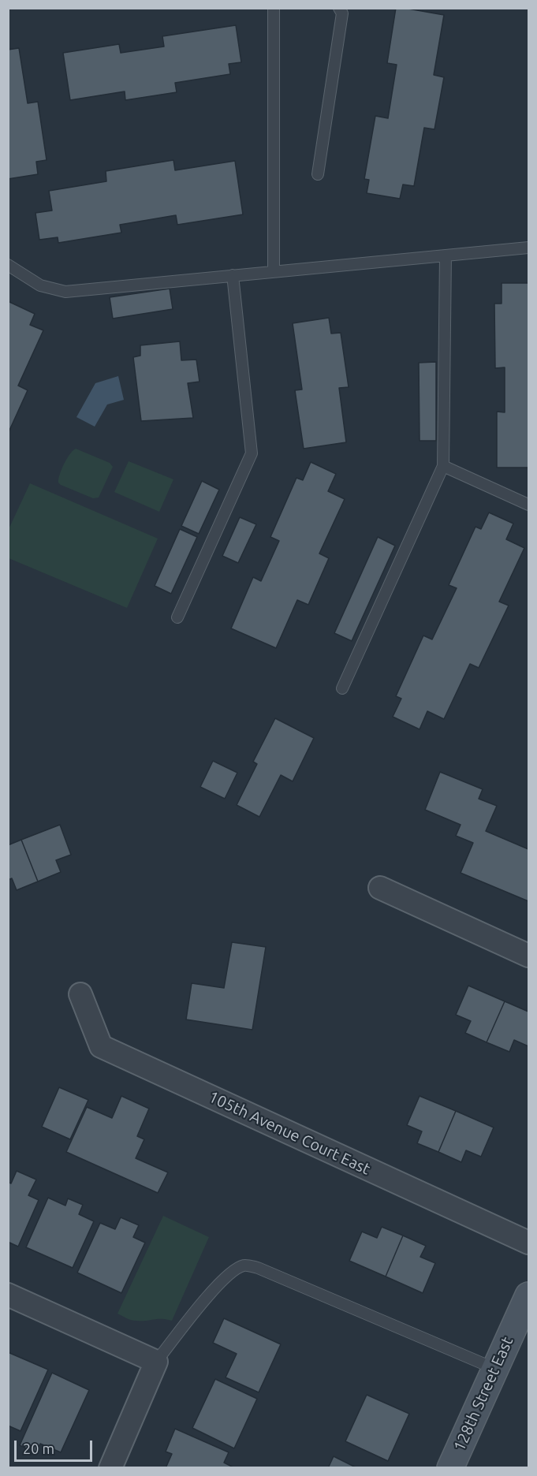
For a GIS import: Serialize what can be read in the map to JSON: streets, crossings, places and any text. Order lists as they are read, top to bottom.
{
  "streets": {
    "street": ["105th Avenue Court East", "128th Street East"]
  },
  "scale_bar": "20 m"
}
